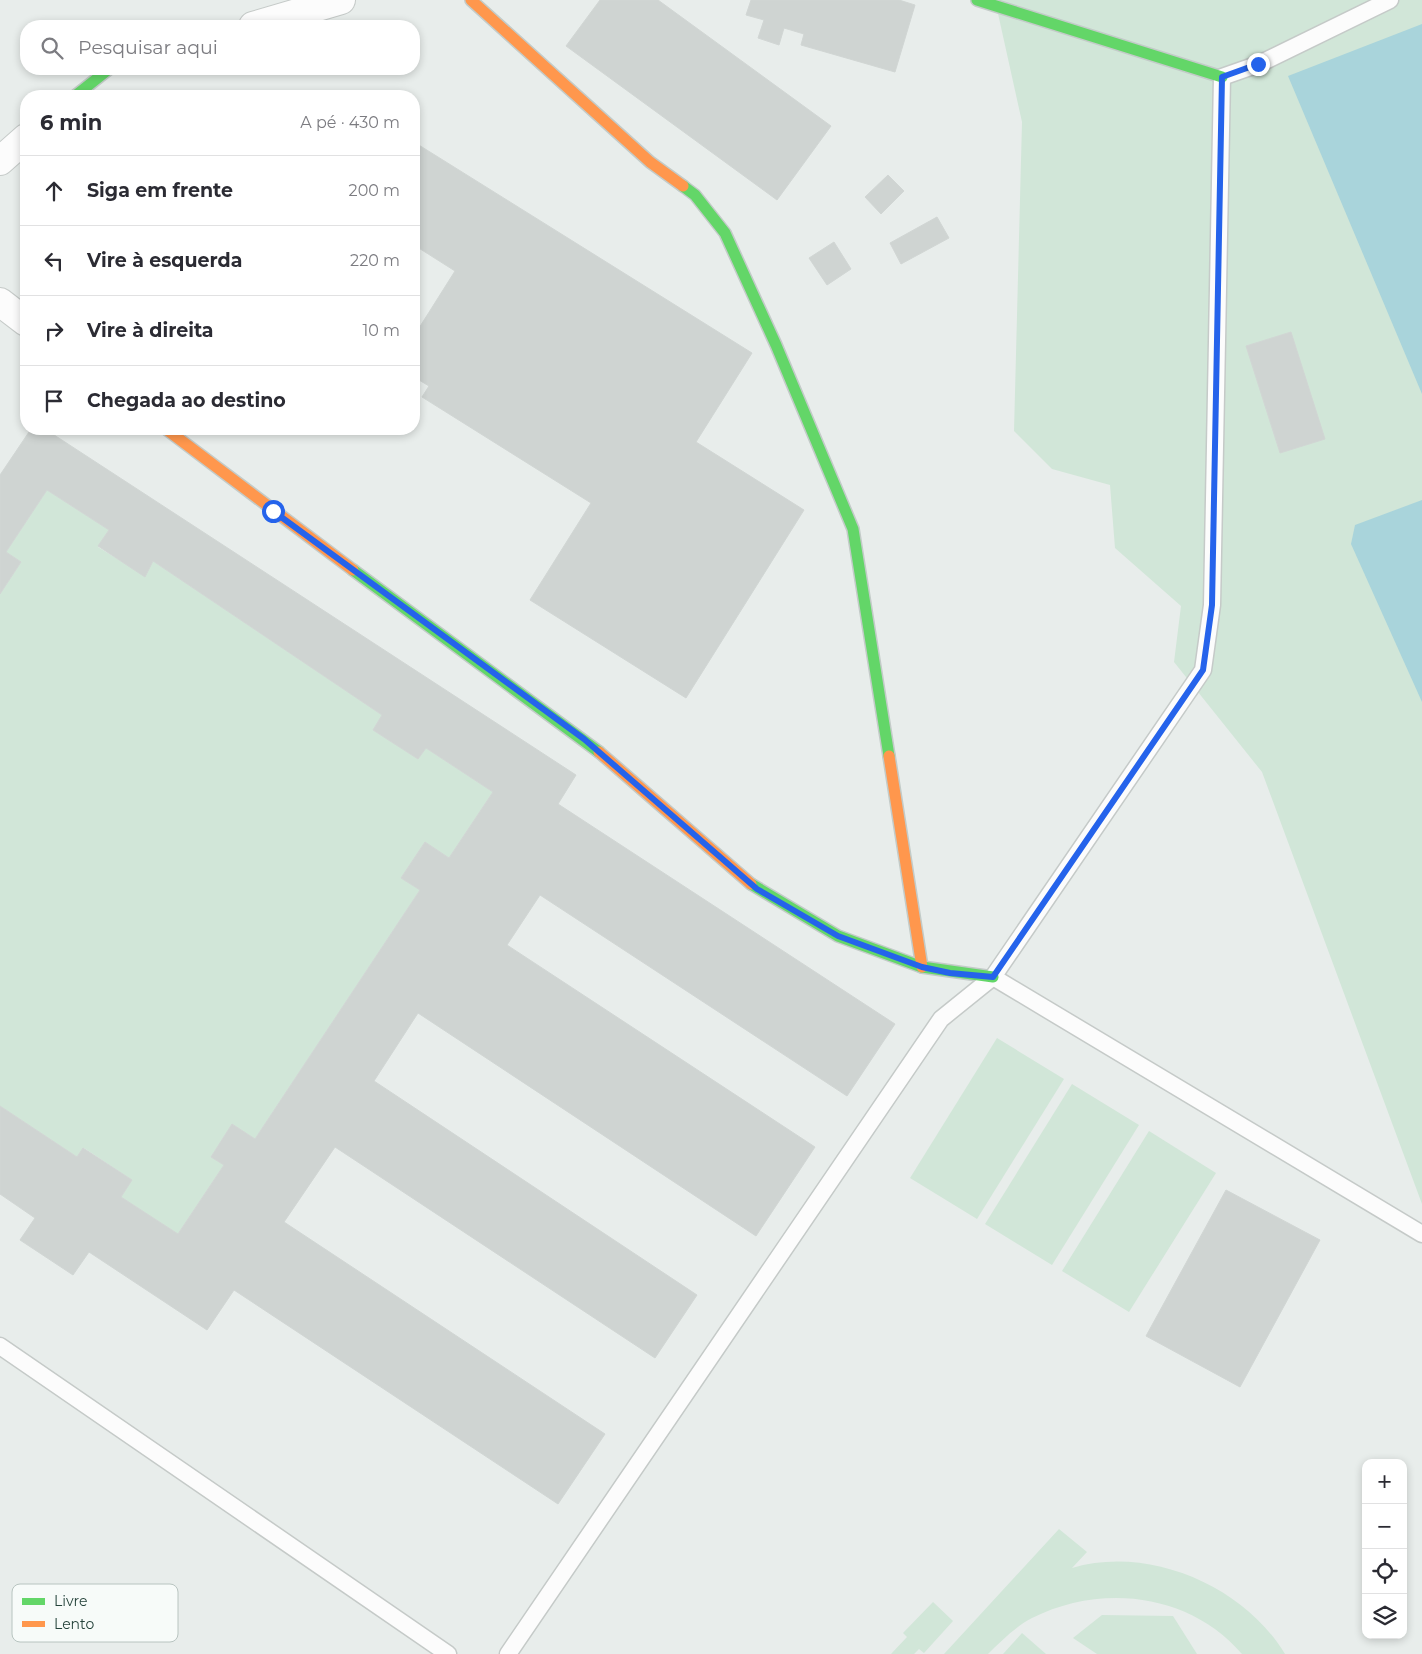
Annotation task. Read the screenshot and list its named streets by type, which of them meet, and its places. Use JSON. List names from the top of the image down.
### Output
{
  "legend": ["Livre", "Lento"],
  "page": {
    "search": "Pesquisar aqui",
    "heading": ["6 min", "A pé · 430 m"],
    "list": [
      ["Siga em frente", "200 m"],
      ["Vire à esquerda", "220 m"],
      ["Vire à direita", "10 m"],
      "Chegada ao destino"
    ],
    "map_buttons": ["+", "−"]
  }
}
